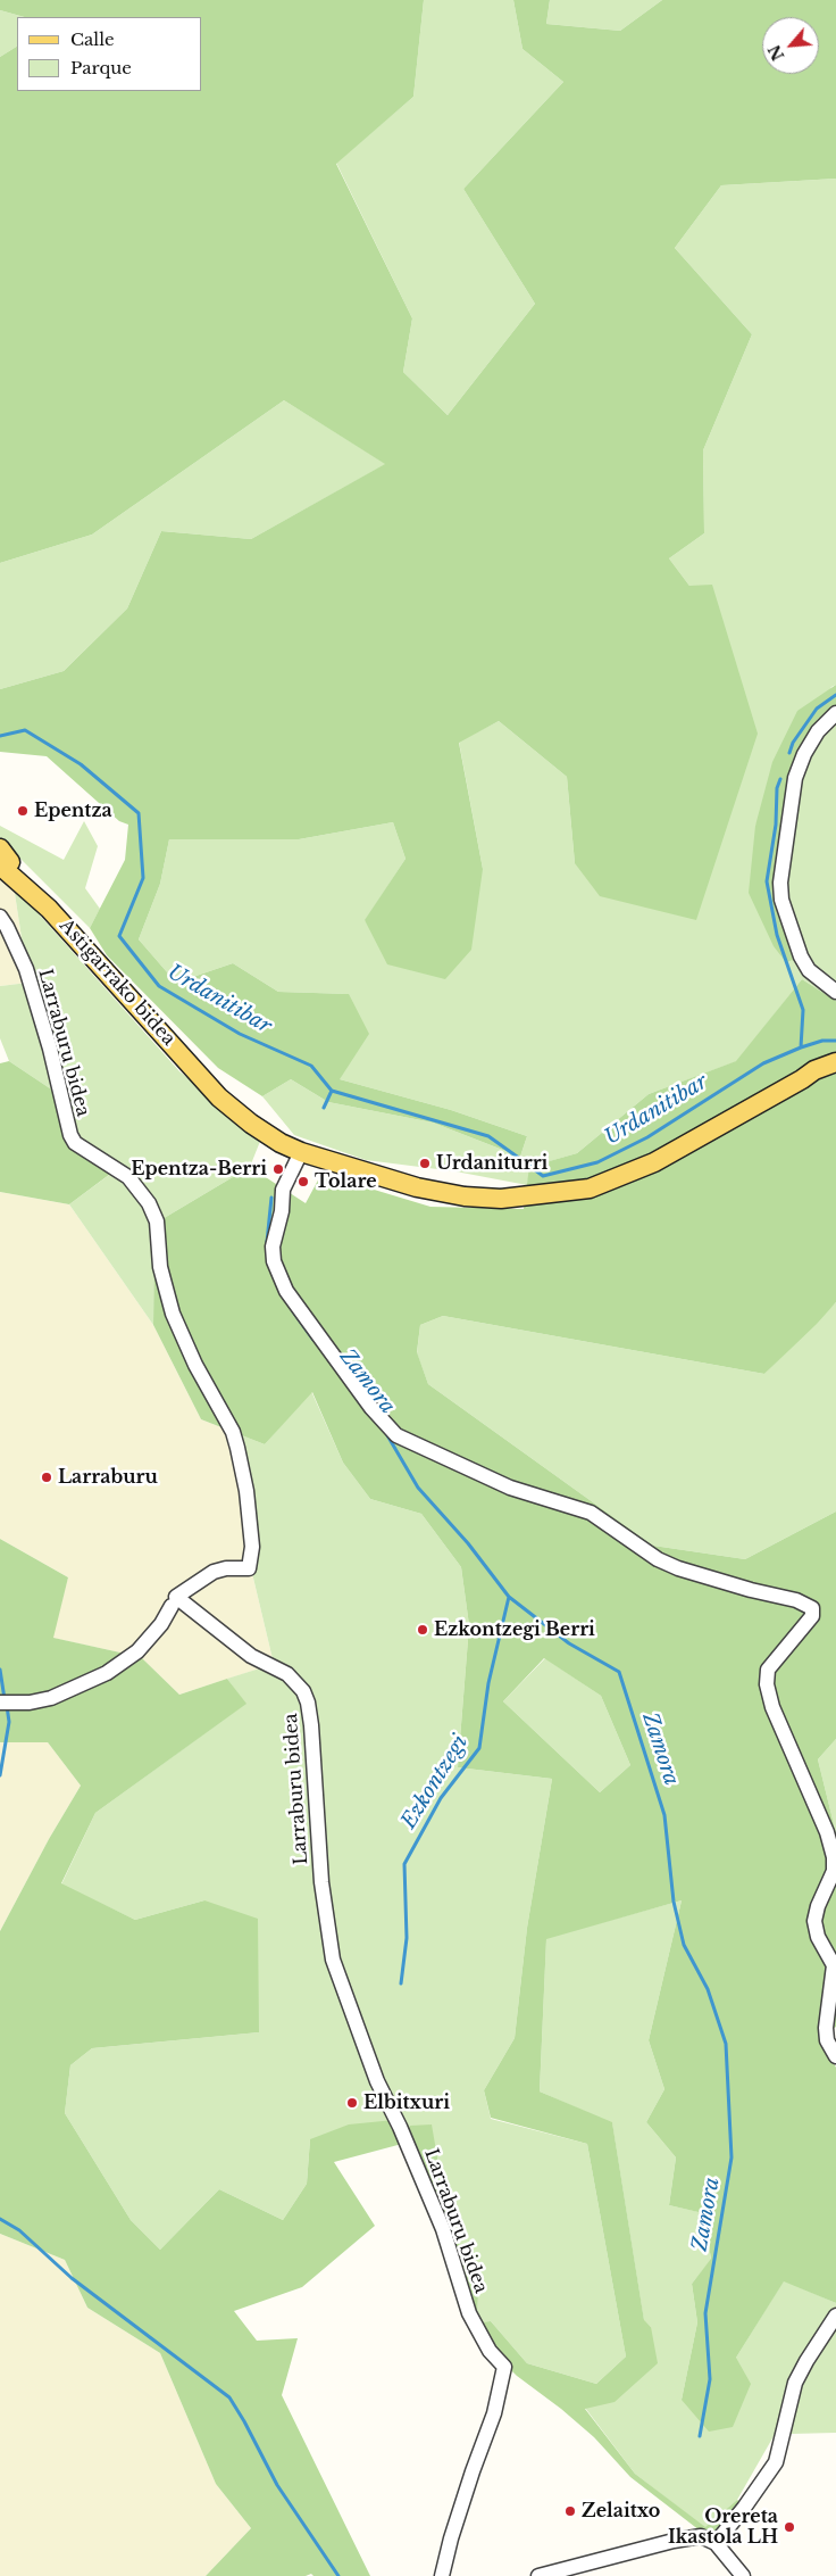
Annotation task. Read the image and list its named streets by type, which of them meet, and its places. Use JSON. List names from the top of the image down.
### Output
{
  "streets": {
    "main road": ["Astigarrako bidea"],
    "street": ["Larraburu bidea"]
  },
  "water": ["Urdanitibar", "Zamora", "Ezkontzegi"],
  "places": [
    "Epentza",
    "Urdaniturri",
    "Epentza-Berri",
    "Tolare",
    "Larraburu",
    "Ezkontzegi Berri",
    "Elbitxuri",
    "Zelaitxo",
    "Orereta Ikastola LH"
  ],
  "legend": ["Calle", "Parque"],
  "north": "bottom left"
}
